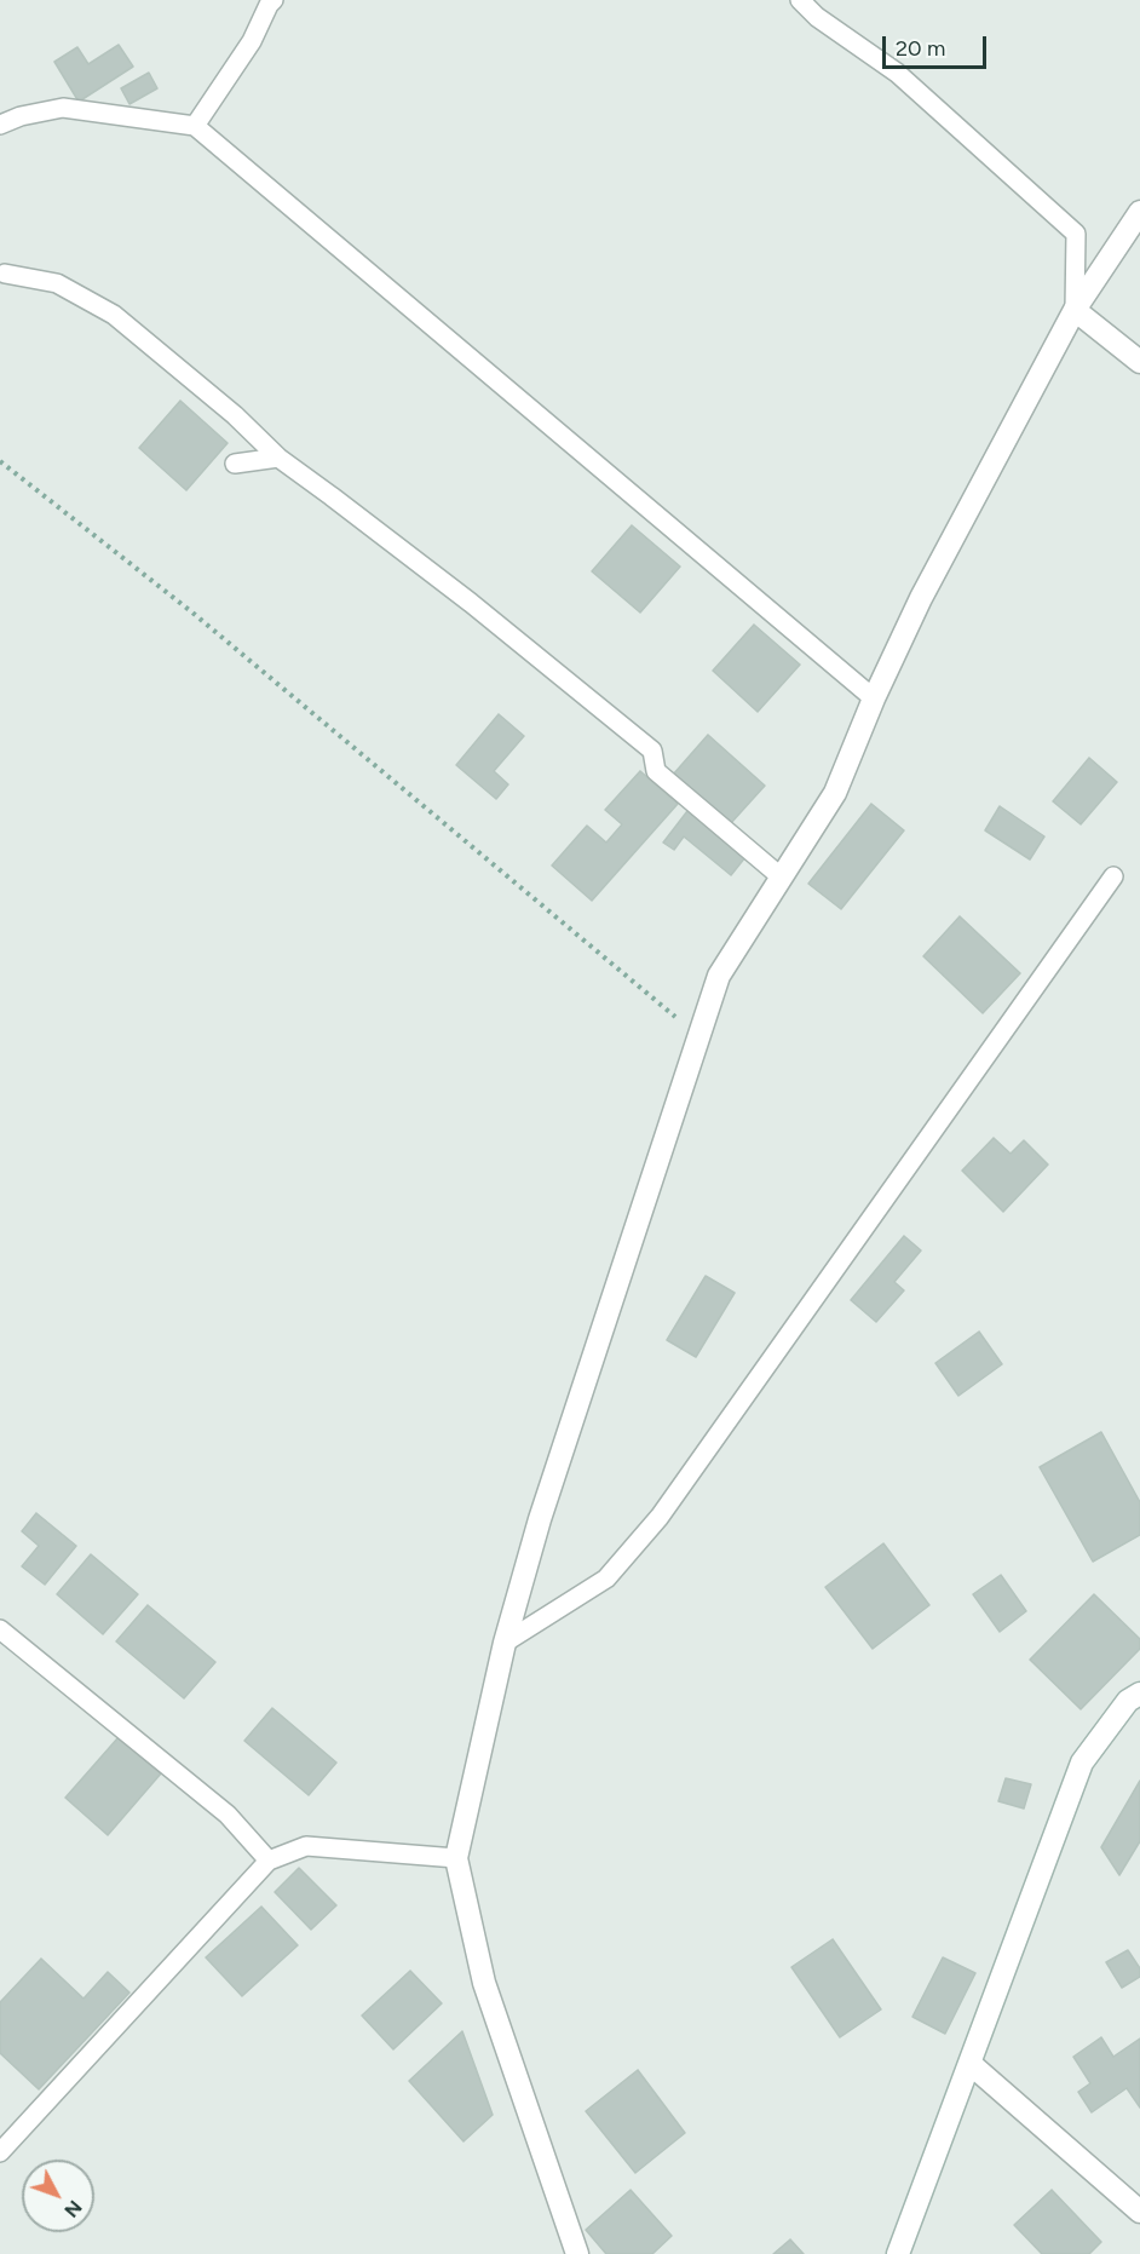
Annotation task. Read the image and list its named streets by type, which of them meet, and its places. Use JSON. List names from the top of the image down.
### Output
{
  "scale_bar": "20 m",
  "north": "bottom right"
}
